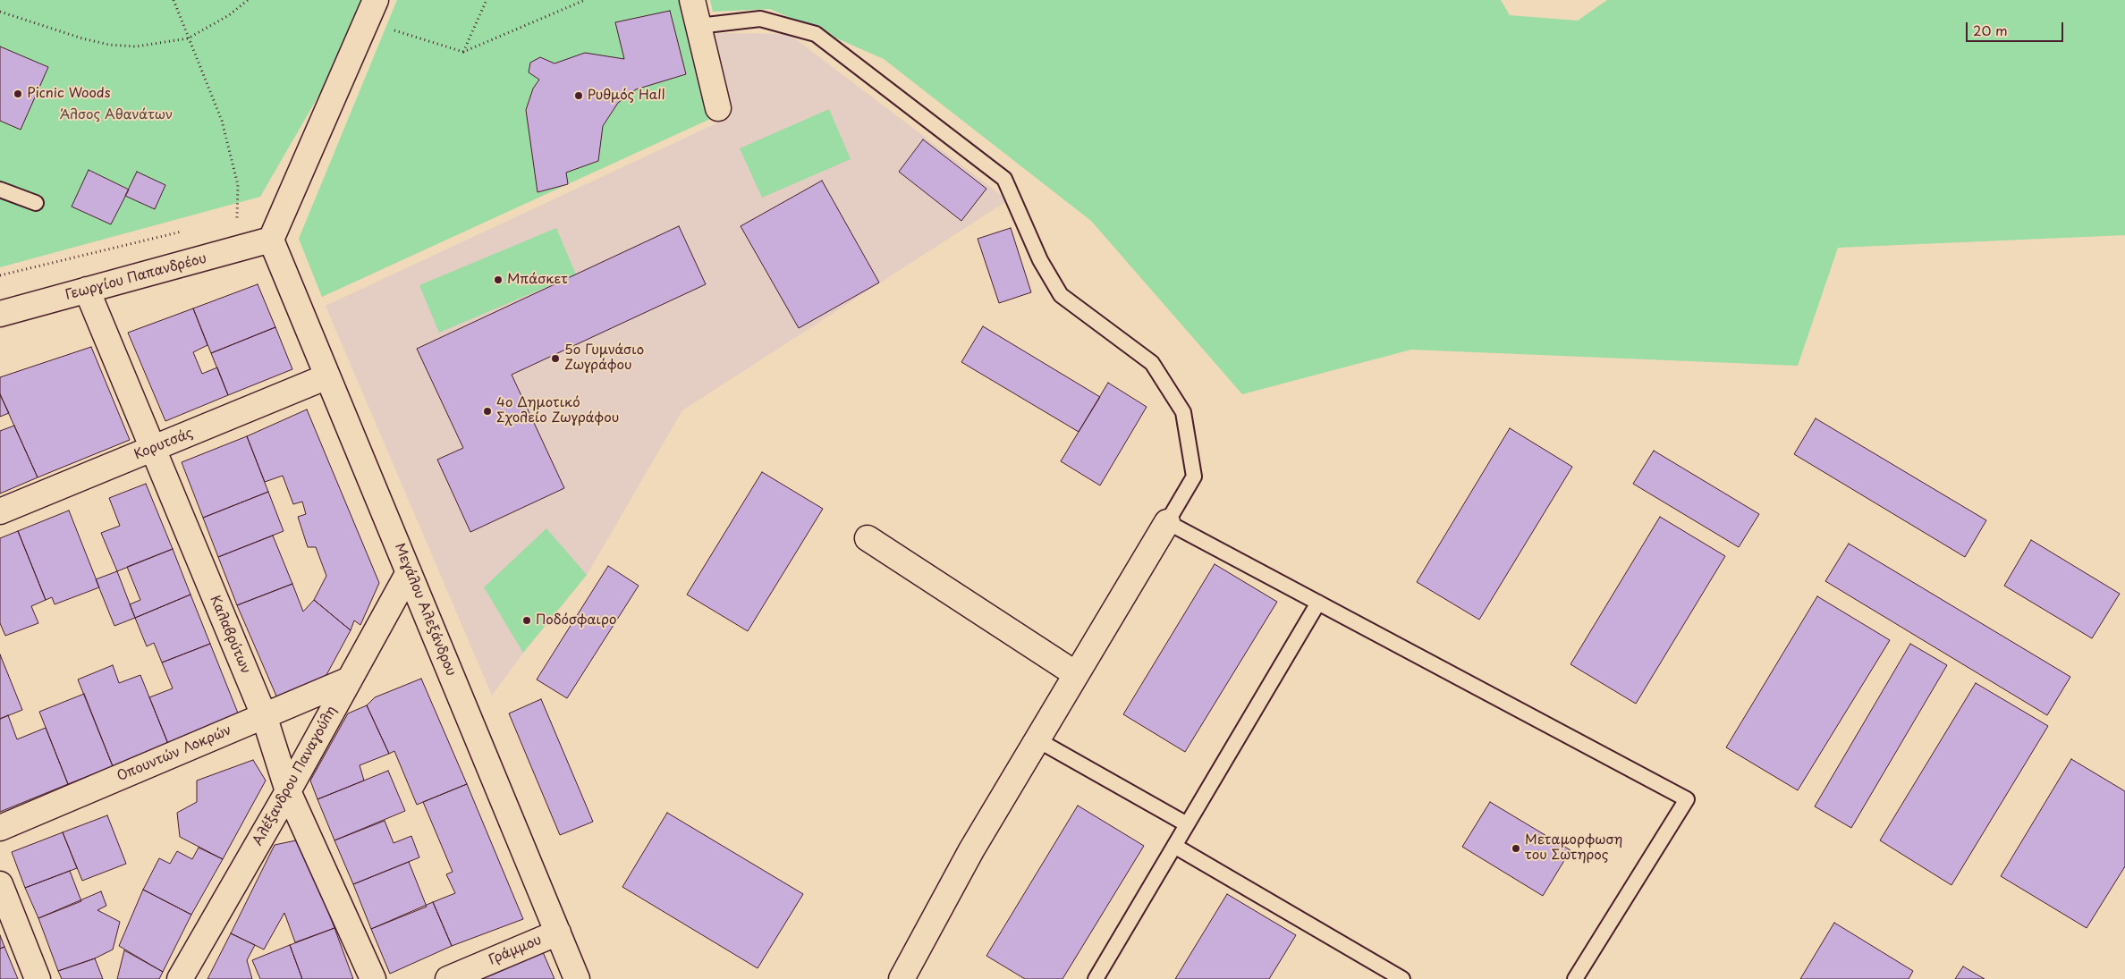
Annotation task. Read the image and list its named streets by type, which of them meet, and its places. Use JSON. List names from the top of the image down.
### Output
{
  "streets": {
    "street": [
      "Γεωργίου Παπανδρέου",
      "Κορυτσάς",
      "Μεγάλου Αλεξάνδρου",
      "Καλαβρύτων",
      "Οπουντών Λοκρών",
      "Αλέξανδρου Παναγούλη",
      "Γράμμου"
    ]
  },
  "crossings": [
    ["Γεωργίου Παπανδρέου", "Μεγάλου Αλεξάνδρου"],
    ["Γεωργίου Παπανδρέου", "Καλαβρύτων"],
    ["Κορυτσάς", "Μεγάλου Αλεξάνδρου"],
    ["Κορυτσάς", "Καλαβρύτων"],
    ["Μεγάλου Αλεξάνδρου", "Αλέξανδρου Παναγούλη"],
    ["Μεγάλου Αλεξάνδρου", "Γράμμου"],
    ["Καλαβρύτων", "Οπουντών Λοκρών"],
    ["Καλαβρύτων", "Αλέξανδρου Παναγούλη"],
    ["Οπουντών Λοκρών", "Αλέξανδρου Παναγούλη"]
  ],
  "parks": ["Άλσος Αθανάτων"],
  "places": [
    "Picnic Woods",
    "Ρυθμός Hall",
    "Μπάσκετ",
    "5ο Γυμνάσιο Ζωγράφου",
    "4ο Δημοτικό Σχολείο Ζωγράφου",
    "Ποδόσφαιρο",
    "Μεταμορφωση του Σωτηρος"
  ],
  "scale_bar": "20 m"
}
